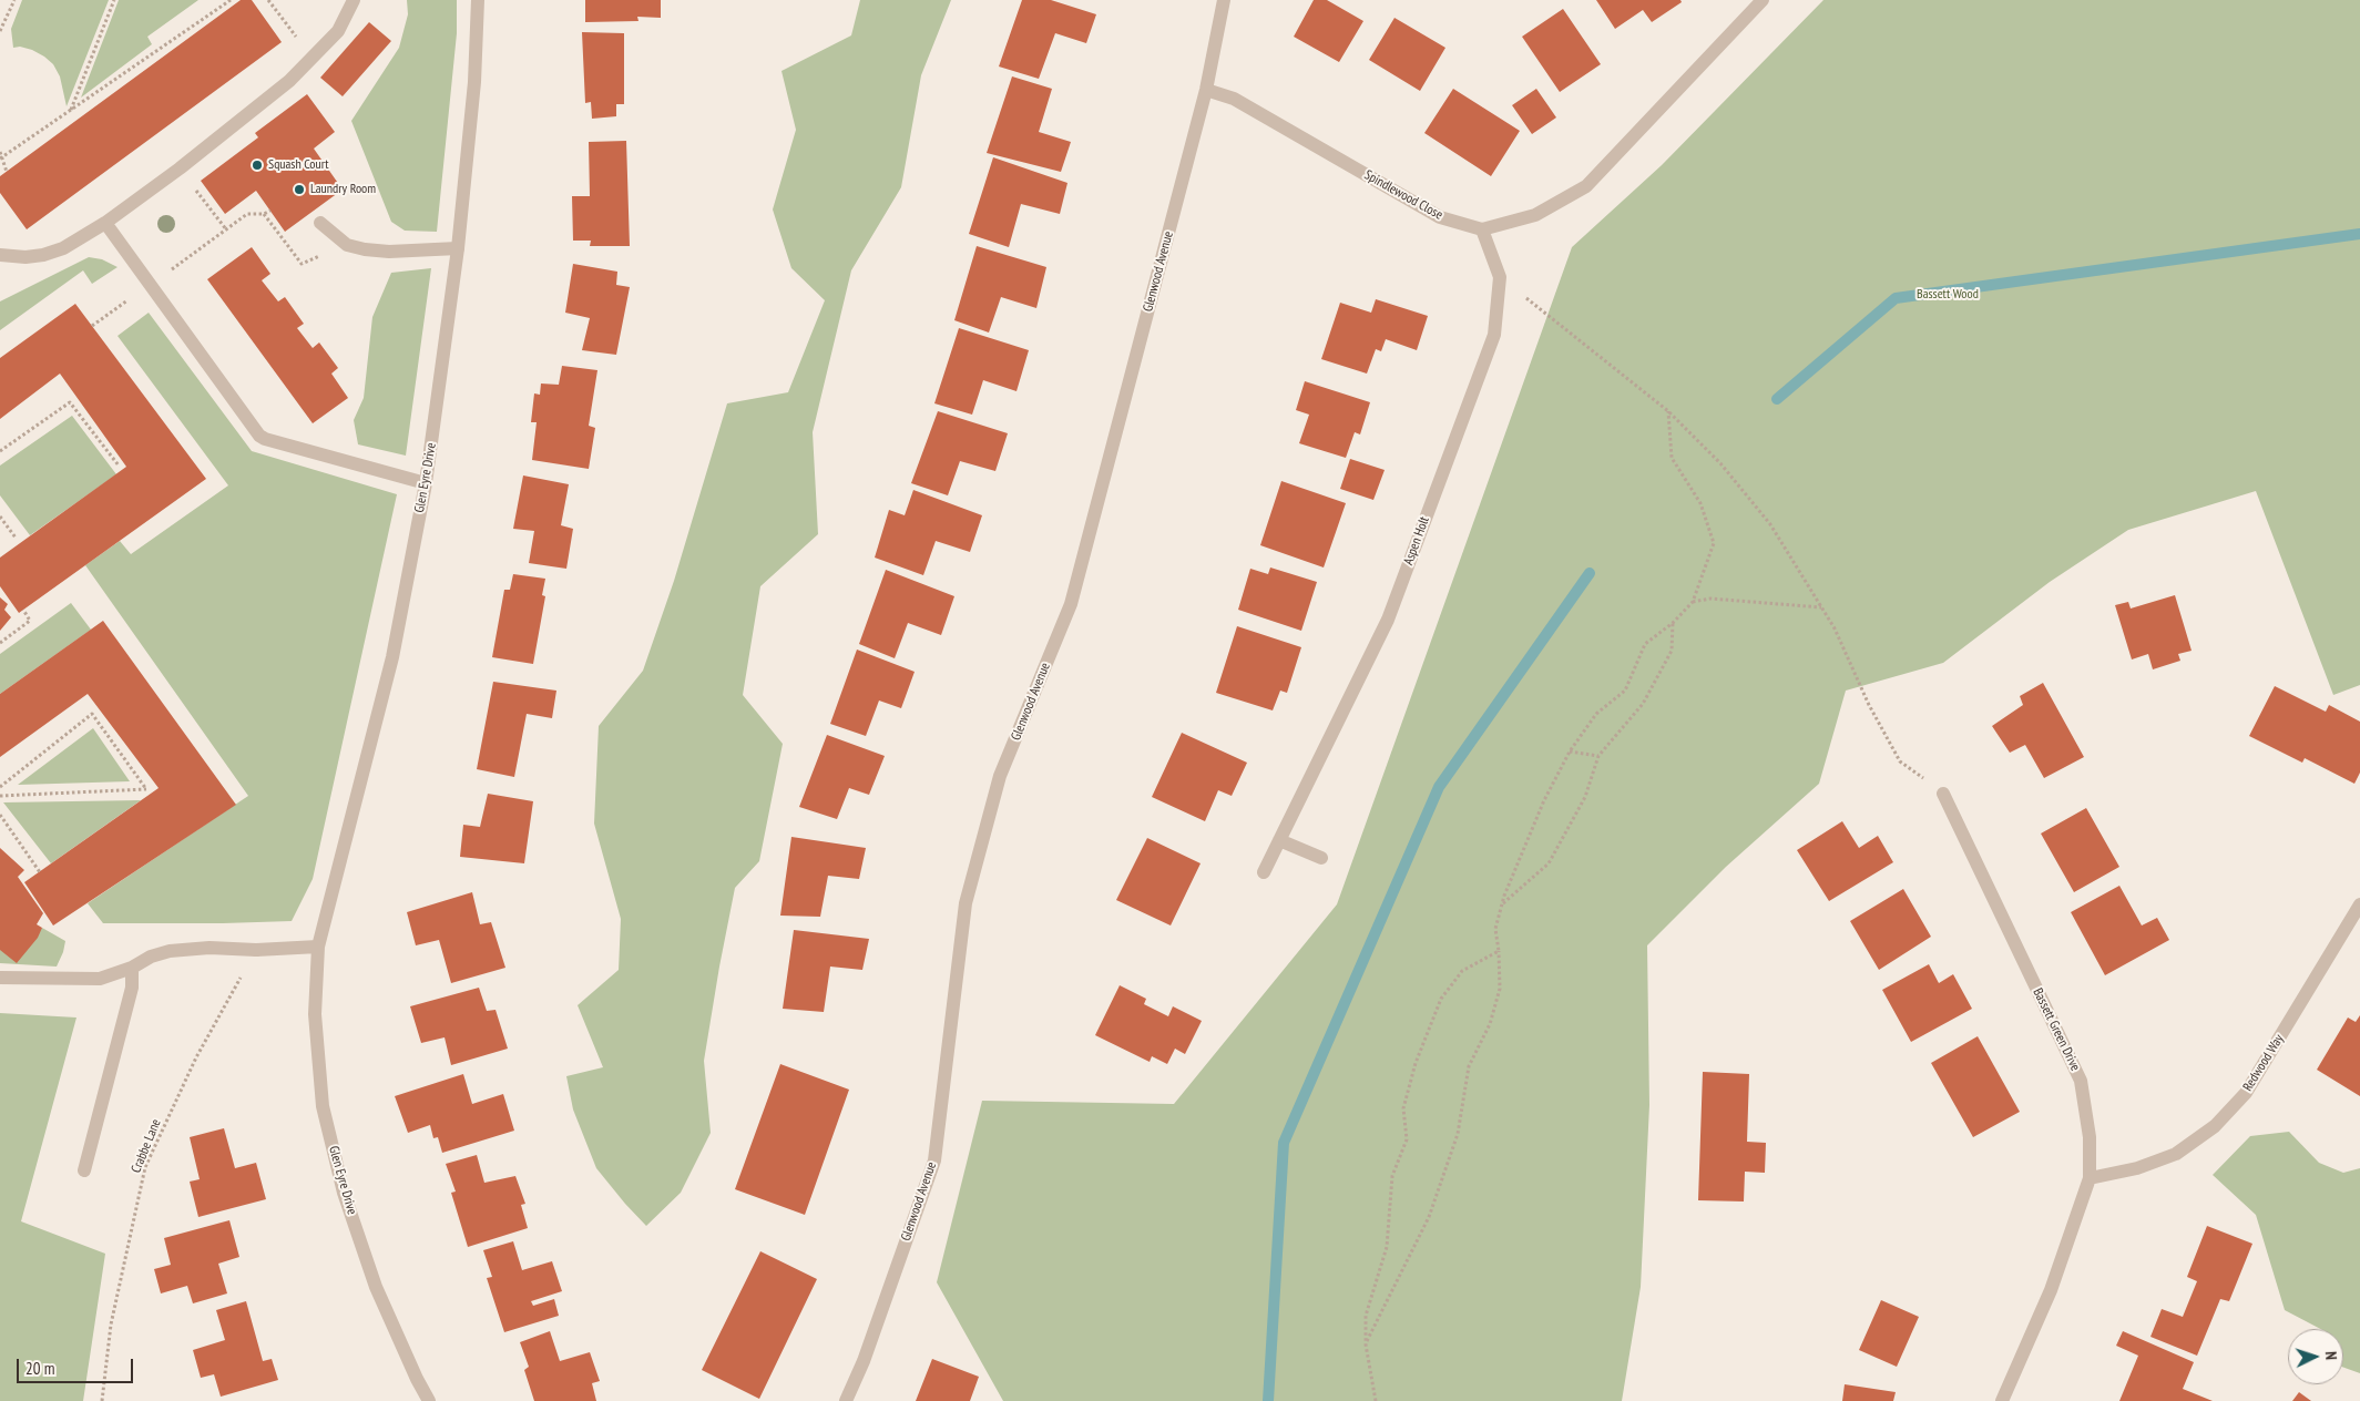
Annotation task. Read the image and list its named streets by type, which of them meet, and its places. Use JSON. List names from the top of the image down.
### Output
{
  "streets": {
    "street": [
      "Spindlewood Close",
      "Glenwood Avenue",
      "Glen Eyre Drive",
      "Aspen Holt",
      "Bassett Green Drive",
      "Redwood Way"
    ],
    "path": ["Crabbe Lane"]
  },
  "crossings": [
    ["Spindlewood Close", "Glenwood Avenue"],
    ["Spindlewood Close", "Aspen Holt"],
    ["Bassett Green Drive", "Redwood Way"]
  ],
  "parks": ["Bassett Wood"],
  "places": ["Squash Court", "Laundry Room"],
  "scale_bar": "20 m",
  "north": "right"
}
